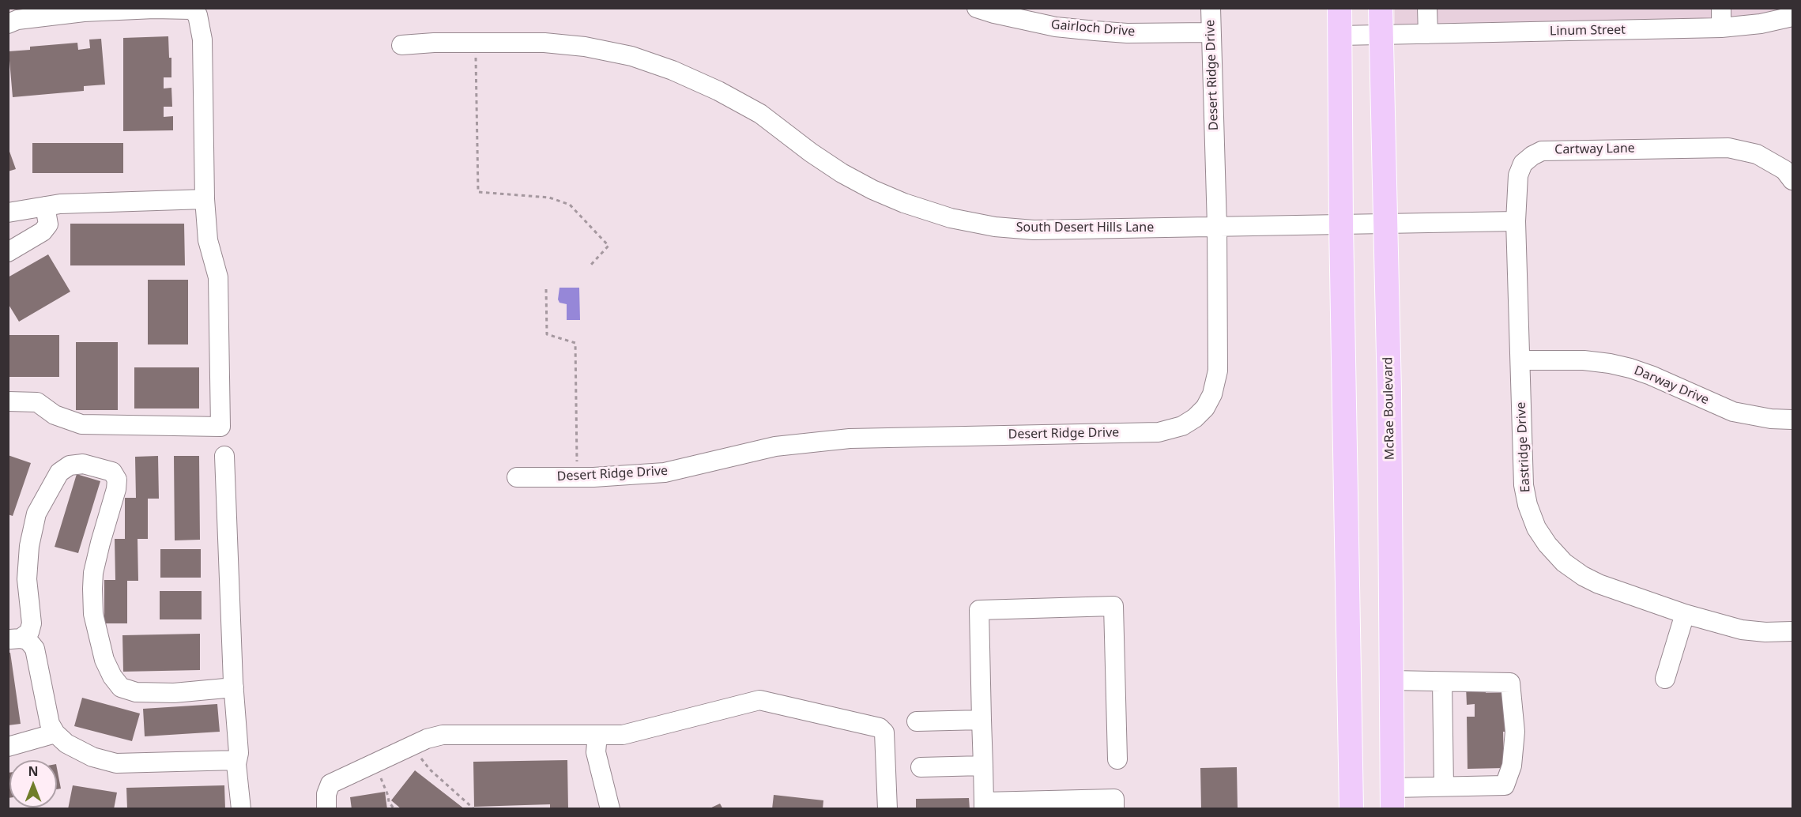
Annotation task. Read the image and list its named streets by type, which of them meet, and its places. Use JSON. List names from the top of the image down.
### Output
{
  "streets": {
    "main road": ["McRae Boulevard"],
    "street": [
      "Gairloch Drive",
      "Linum Street",
      "Desert Ridge Drive",
      "Cartway Lane",
      "South Desert Hills Lane",
      "Darway Drive",
      "Eastridge Drive"
    ]
  },
  "crossings": [
    ["Gairloch Drive", "Desert Ridge Drive"],
    ["Linum Street", "McRae Boulevard"],
    ["Desert Ridge Drive", "South Desert Hills Lane"],
    ["Cartway Lane", "Eastridge Drive"],
    ["South Desert Hills Lane", "McRae Boulevard"],
    ["Darway Drive", "Eastridge Drive"]
  ],
  "north": "top"
}
